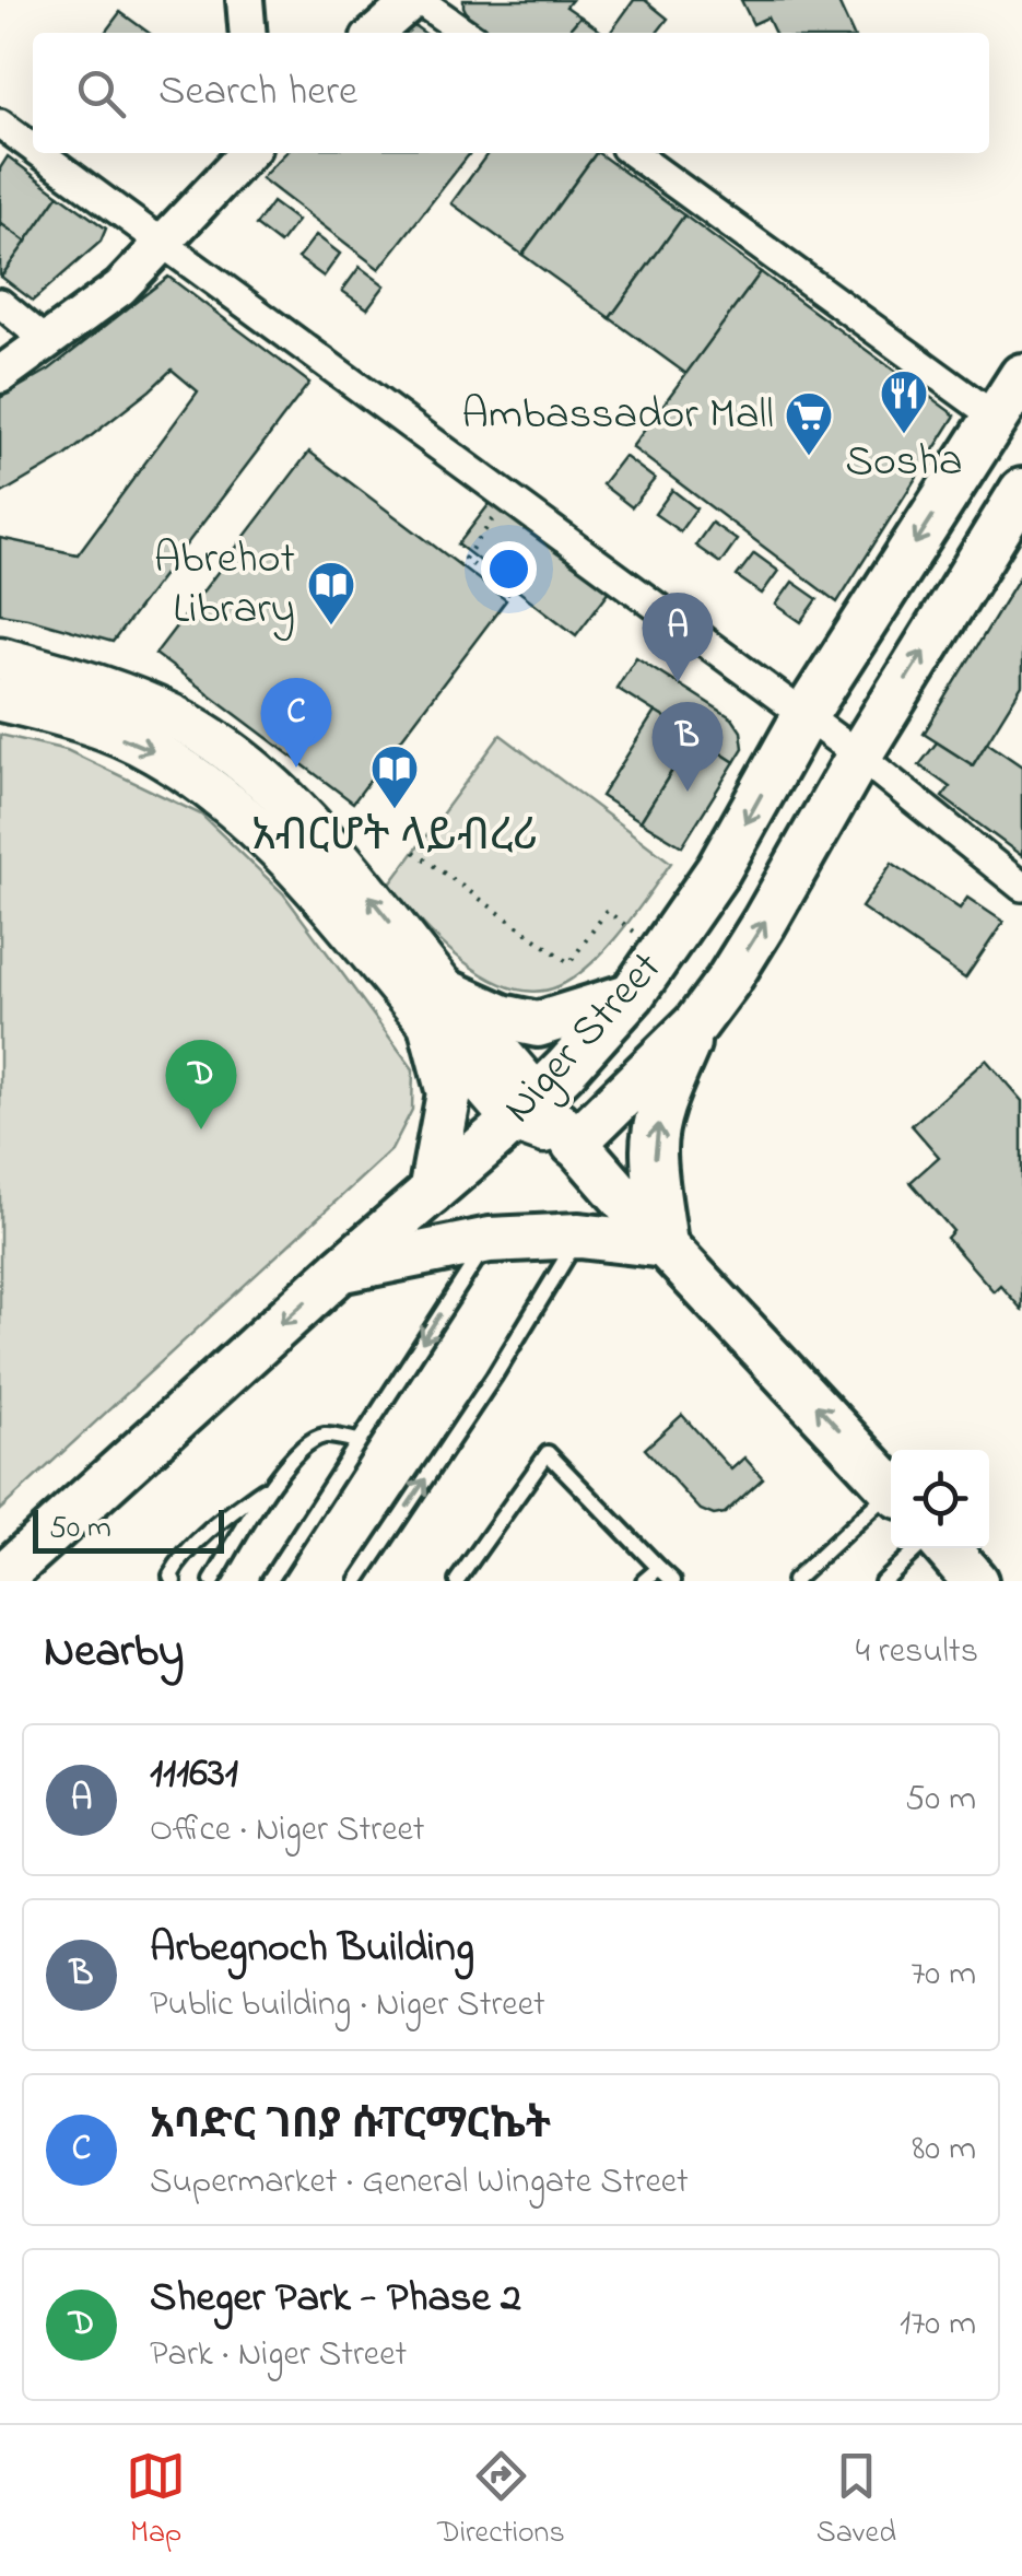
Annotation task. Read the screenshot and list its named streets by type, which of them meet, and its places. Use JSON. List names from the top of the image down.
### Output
{
  "streets": {
    "main road": ["Niger Street"]
  },
  "places": {
    "restaurant": ["Sosha"],
    "supermarket": ["Ambassador Mall"],
    "library": ["Abrehot Library", "አብርሆት ላይብረሪ"]
  },
  "scale_bar": "50 m",
  "page": {
    "search": "Search here",
    "pins": [
      "A",
      "C",
      "B",
      "D"
    ],
    "scale": "50 m",
    "heading": ["Nearby", "4 results"],
    "list": [
      {
        "mark": "A",
        "name": "111631",
        "note": "Office · Niger Street",
        "value": "50 m"
      },
      {
        "mark": "B",
        "name": "Arbegnoch Building",
        "note": "Public building · Niger Street",
        "value": "70 m"
      },
      {
        "mark": "C",
        "name": "አባድር ገበያ ሱፐርማርኬት",
        "note": "Supermarket · General Wingate Street",
        "value": "80 m"
      },
      {
        "mark": "D",
        "name": "Sheger Park - Phase 2",
        "note": "Park · Niger Street",
        "value": "170 m"
      }
    ],
    "nav": ["Map", "Directions", "Saved"]
  }
}
